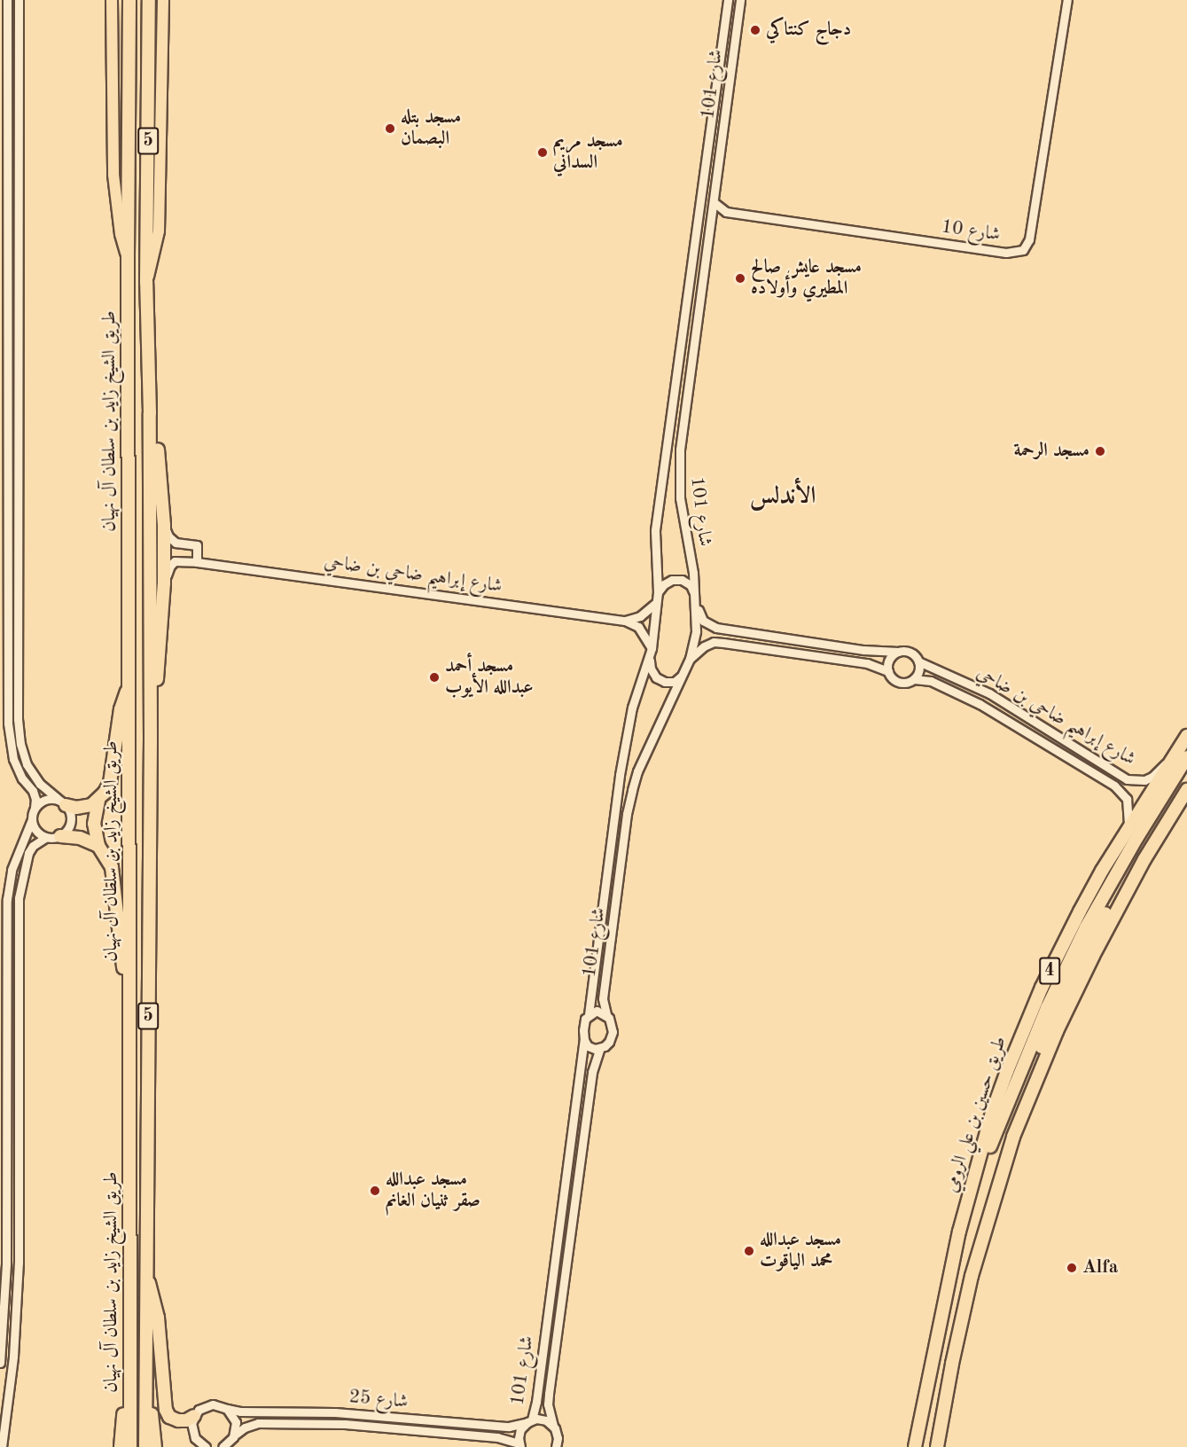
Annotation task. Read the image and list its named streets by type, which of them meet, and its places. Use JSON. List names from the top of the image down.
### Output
{
  "streets": {
    "highway": [
      "5",
      "طريق الشيخ زايد بن سلطان آل نهيان",
      "4",
      "طريق حسين بن علي الرومي"
    ],
    "street": [
      "شارع 101",
      "شارع 10",
      "شارع إبراهيم ضاحي بن ضاحي",
      "شارع 25"
    ]
  },
  "crossings": [
    ["شارع 101", "شارع 10"],
    ["شارع 101", "شارع 25"],
    ["شارع إبراهيم ضاحي بن ضاحي", "طريق حسين بن علي الرومي"]
  ],
  "districts": ["الأندلس"],
  "places": [
    "دجاج كنتاكي",
    "مسجد بتله البصمان",
    "مسجد مريم السداني",
    "مسجد عايش صالح المطيري وأولاده",
    "مسجد الرحمة",
    "مسجد أحمد عبدالله الأيوب",
    "مسجد عبدالله صقر ثنيان الغانم",
    "مسجد عبدالله محمد الياقوت",
    "Alfa"
  ]
}
